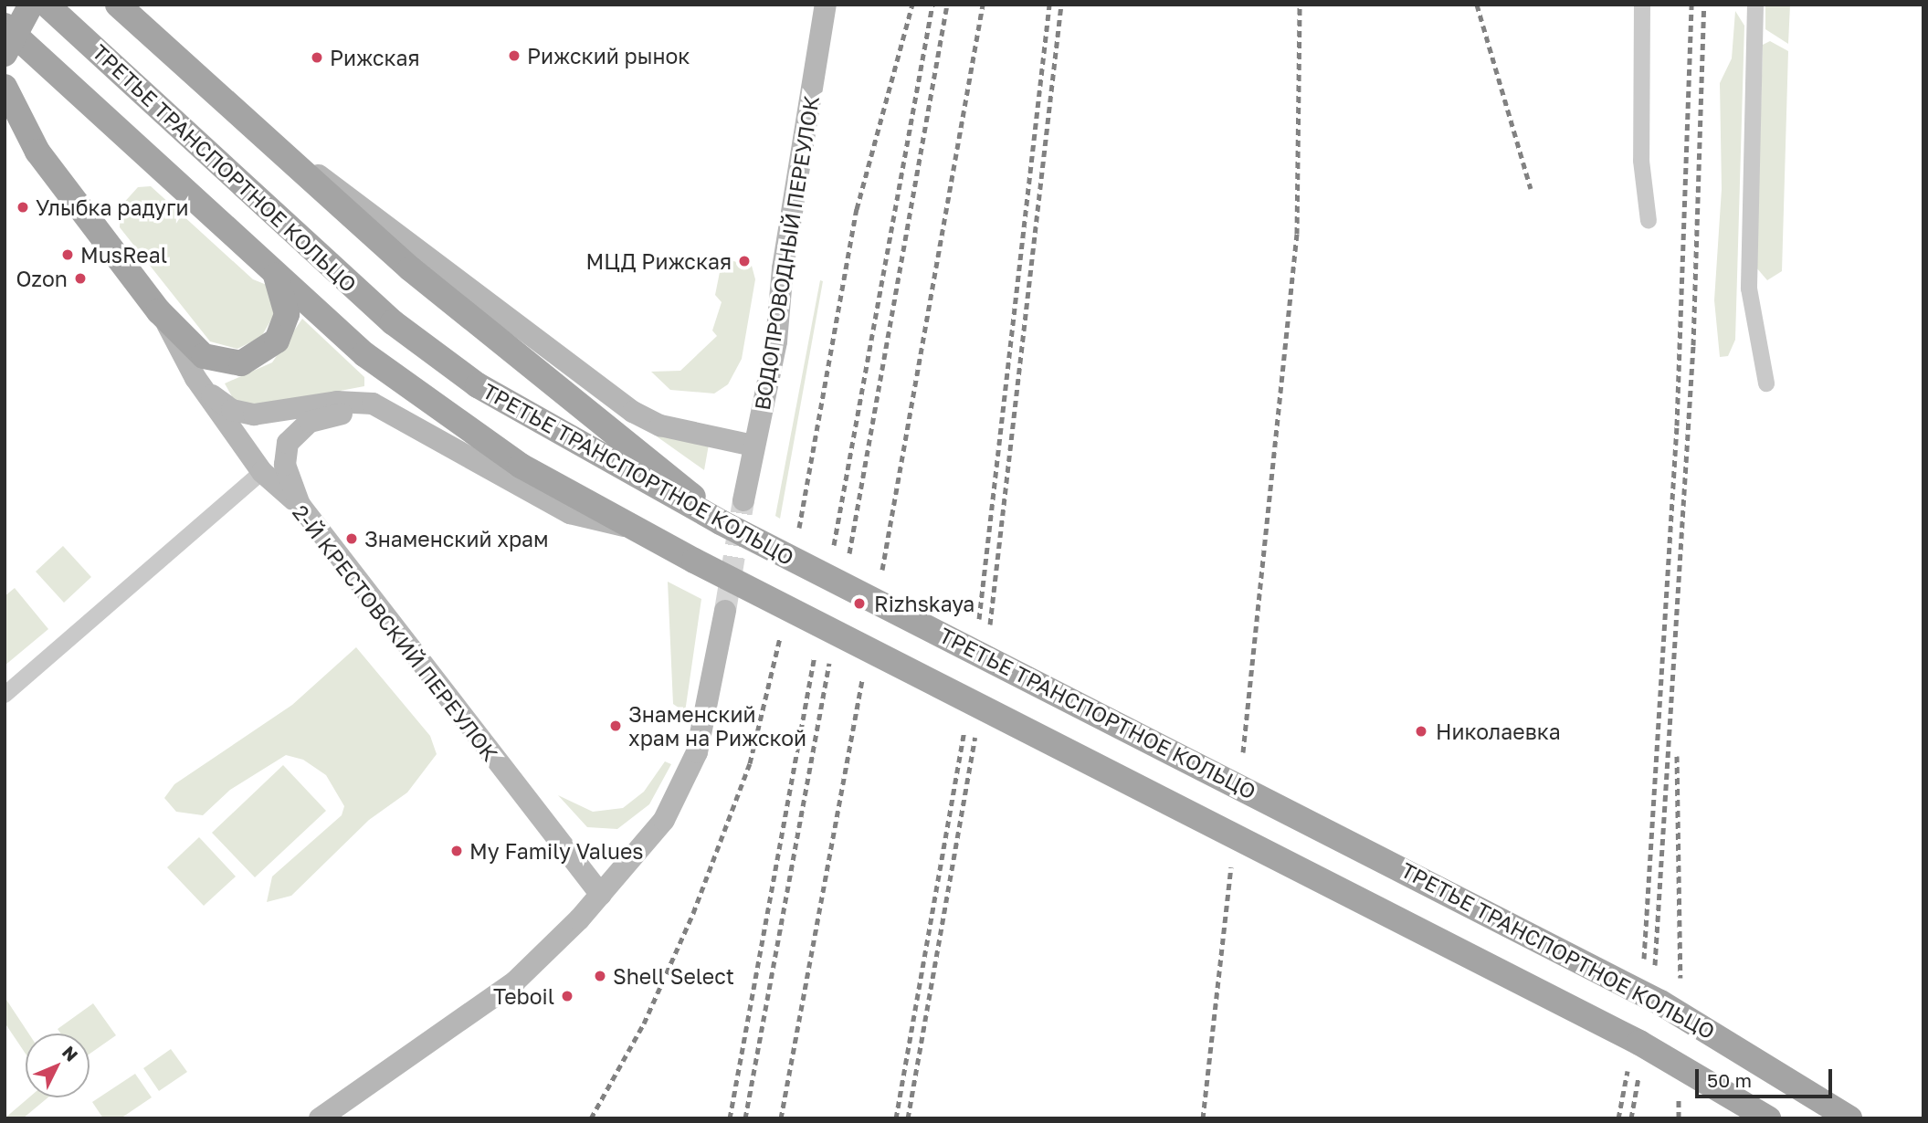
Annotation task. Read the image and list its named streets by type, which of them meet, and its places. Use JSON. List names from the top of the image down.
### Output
{
  "streets": {
    "main road": ["ТРЕТЬЕ ТРАНСПОРТНОЕ КОЛЬЦО", "ВОДОПРОВОДНЫЙ ПЕРЕУЛОК", "2-Й КРЕСТОВСКИЙ ПЕРЕУЛОК"]
  },
  "places": [
    "Рижский рынок",
    "Рижская",
    "Улыбка радуги",
    "MusReal",
    "МЦД Рижская",
    "Ozon",
    "Знаменский храм",
    "Rizhskaya",
    "Знаменский храм на Рижской",
    "Николаевка",
    "My Family Values",
    "Shell Select",
    "Teboil"
  ],
  "scale_bar": "50 m",
  "north": "top right"
}
